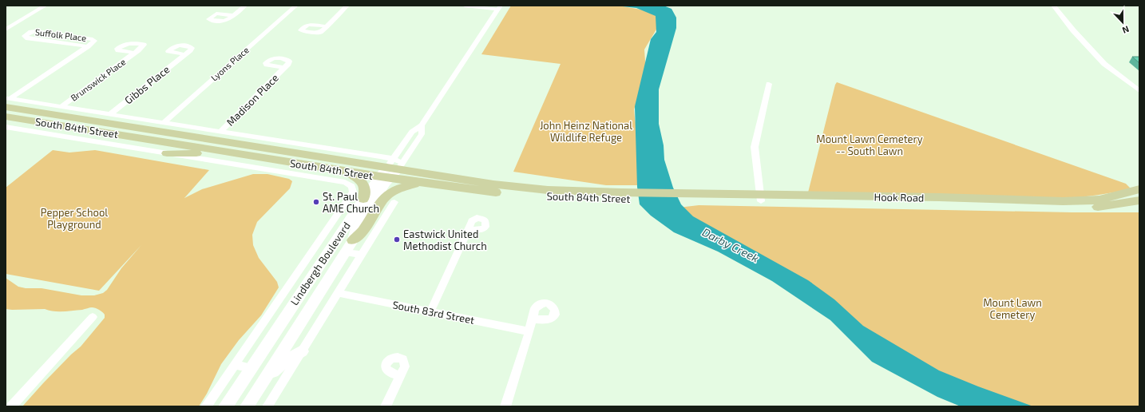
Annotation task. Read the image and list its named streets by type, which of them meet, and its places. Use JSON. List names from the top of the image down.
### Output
{
  "streets": {
    "main road": ["South 84th Street", "Hook Road", "Lindbergh Boulevard"],
    "street": [
      "Suffolk Place",
      "Lyons Place",
      "Brunswick Place",
      "Gibbs Place",
      "Madison Place",
      "South 83rd Street"
    ]
  },
  "crossings": [
    ["Suffolk Place", "South 84th Street"],
    ["Lyons Place", "South 84th Street"],
    ["Brunswick Place", "South 84th Street"],
    ["Gibbs Place", "South 84th Street"],
    ["Madison Place", "South 84th Street"],
    ["South 84th Street", "Hook Road"],
    ["South 84th Street", "Lindbergh Boulevard"]
  ],
  "water": ["Darby Creek"],
  "parks": [
    "John Heinz National Wildlife Refuge",
    "Mount Lawn Cemetery -- South Lawn",
    "Pepper School Playground",
    "Mount Lawn Cemetery"
  ],
  "places": ["St. Paul AME Church", "Eastwick United Methodist Church"],
  "north": "bottom"
}
